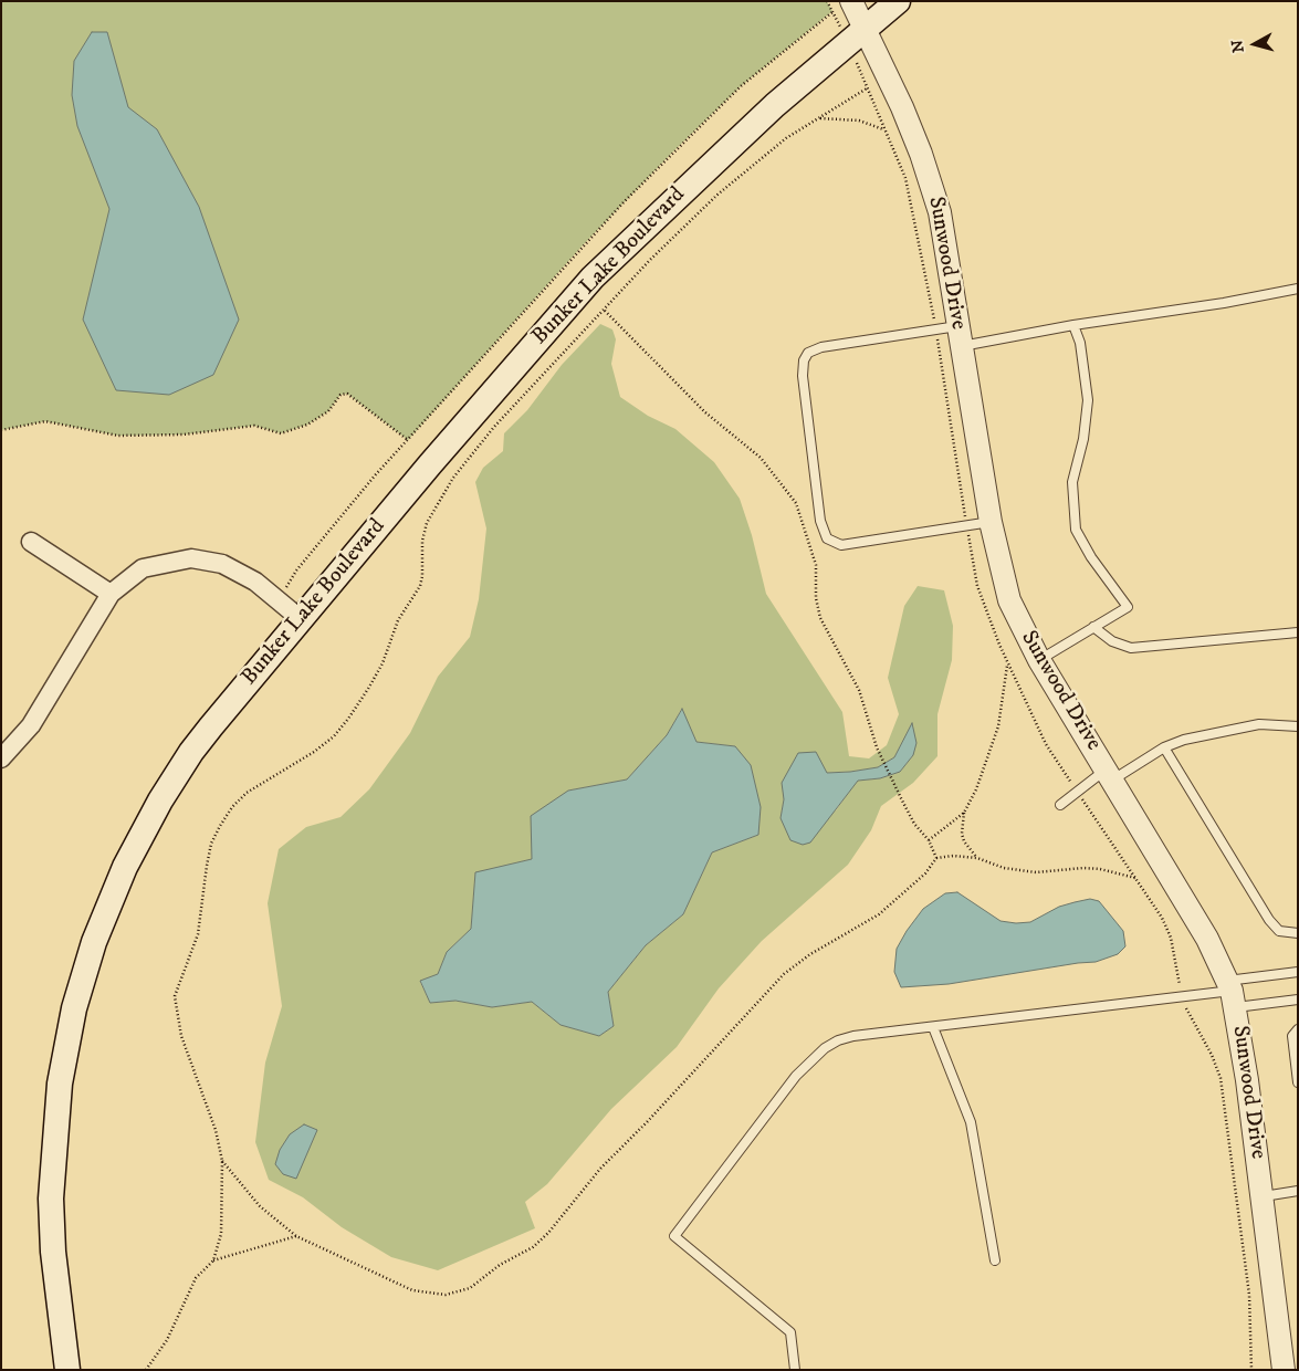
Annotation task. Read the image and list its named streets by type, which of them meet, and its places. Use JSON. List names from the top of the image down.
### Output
{
  "streets": {
    "main road": ["Bunker Lake Boulevard"],
    "street": ["Sunwood Drive"]
  },
  "crossings": [
    ["Sunwood Drive", "Bunker Lake Boulevard"]
  ],
  "north": "left"
}
